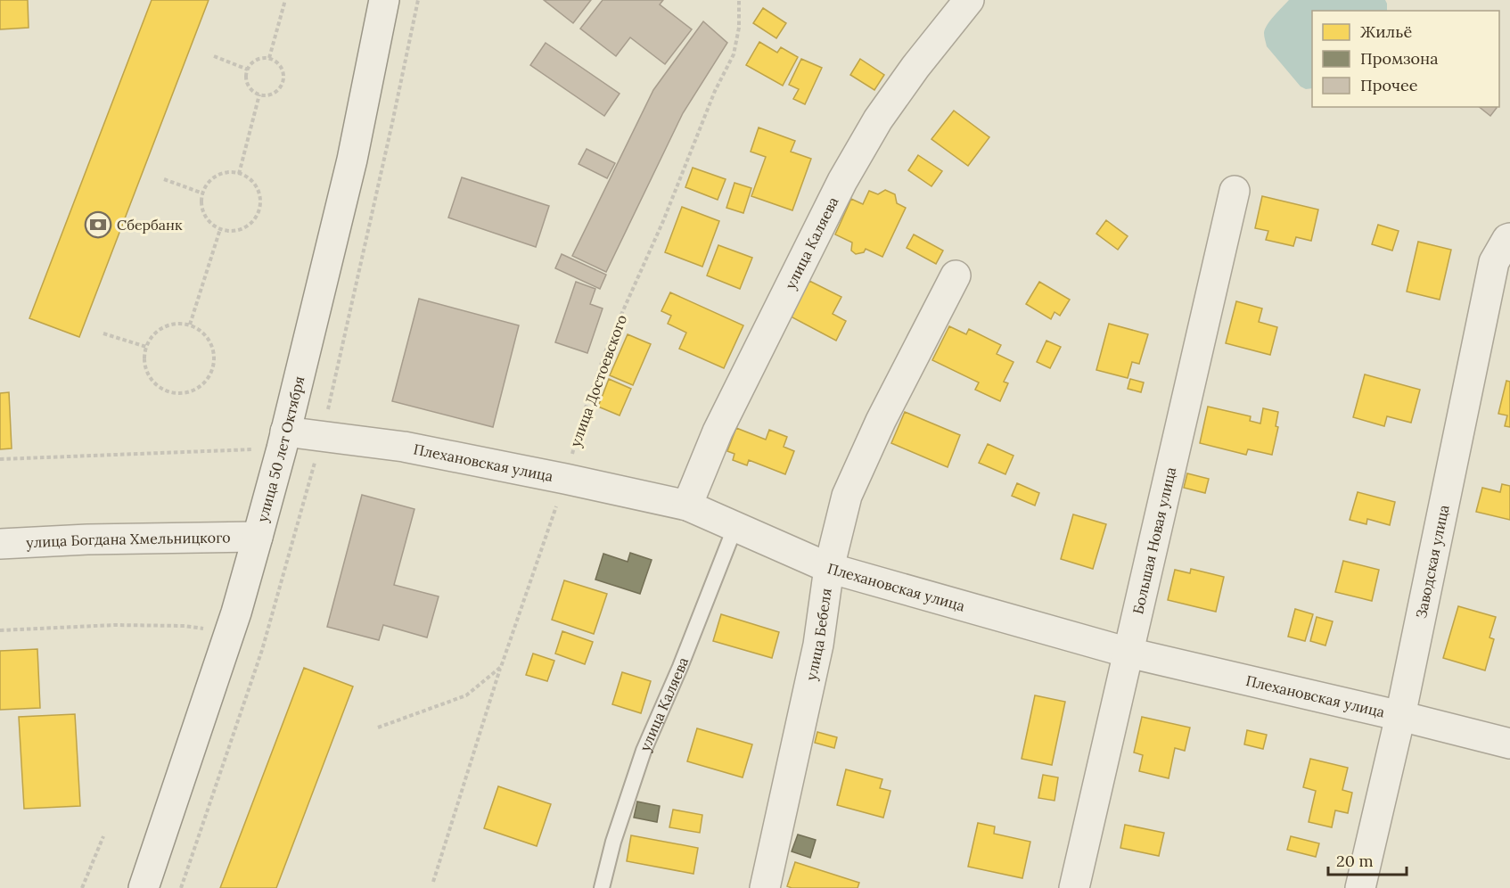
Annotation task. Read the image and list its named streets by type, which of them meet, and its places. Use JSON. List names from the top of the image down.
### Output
{
  "streets": {
    "street": [
      "улица Каляева",
      "улица 50 лет Октября",
      "Плехановская улица",
      "Большая Новая улица",
      "улица Богдана Хмельницкого",
      "Заводская улица",
      "улица Бебеля"
    ],
    "path": ["улица Достоевского"]
  },
  "crossings": [
    ["улица Каляева", "Плехановская улица"],
    ["улица Достоевского", "Плехановская улица"],
    ["улица 50 лет Октября", "Плехановская улица"],
    ["улица 50 лет Октября", "улица Богдана Хмельницкого"],
    ["Плехановская улица", "Большая Новая улица"],
    ["Плехановская улица", "Заводская улица"],
    ["Плехановская улица", "улица Бебеля"]
  ],
  "places": {
    "bank": ["Сбербанк"]
  },
  "legend": ["Жильё", "Промзона", "Прочее"],
  "scale_bar": "20 m"
}
